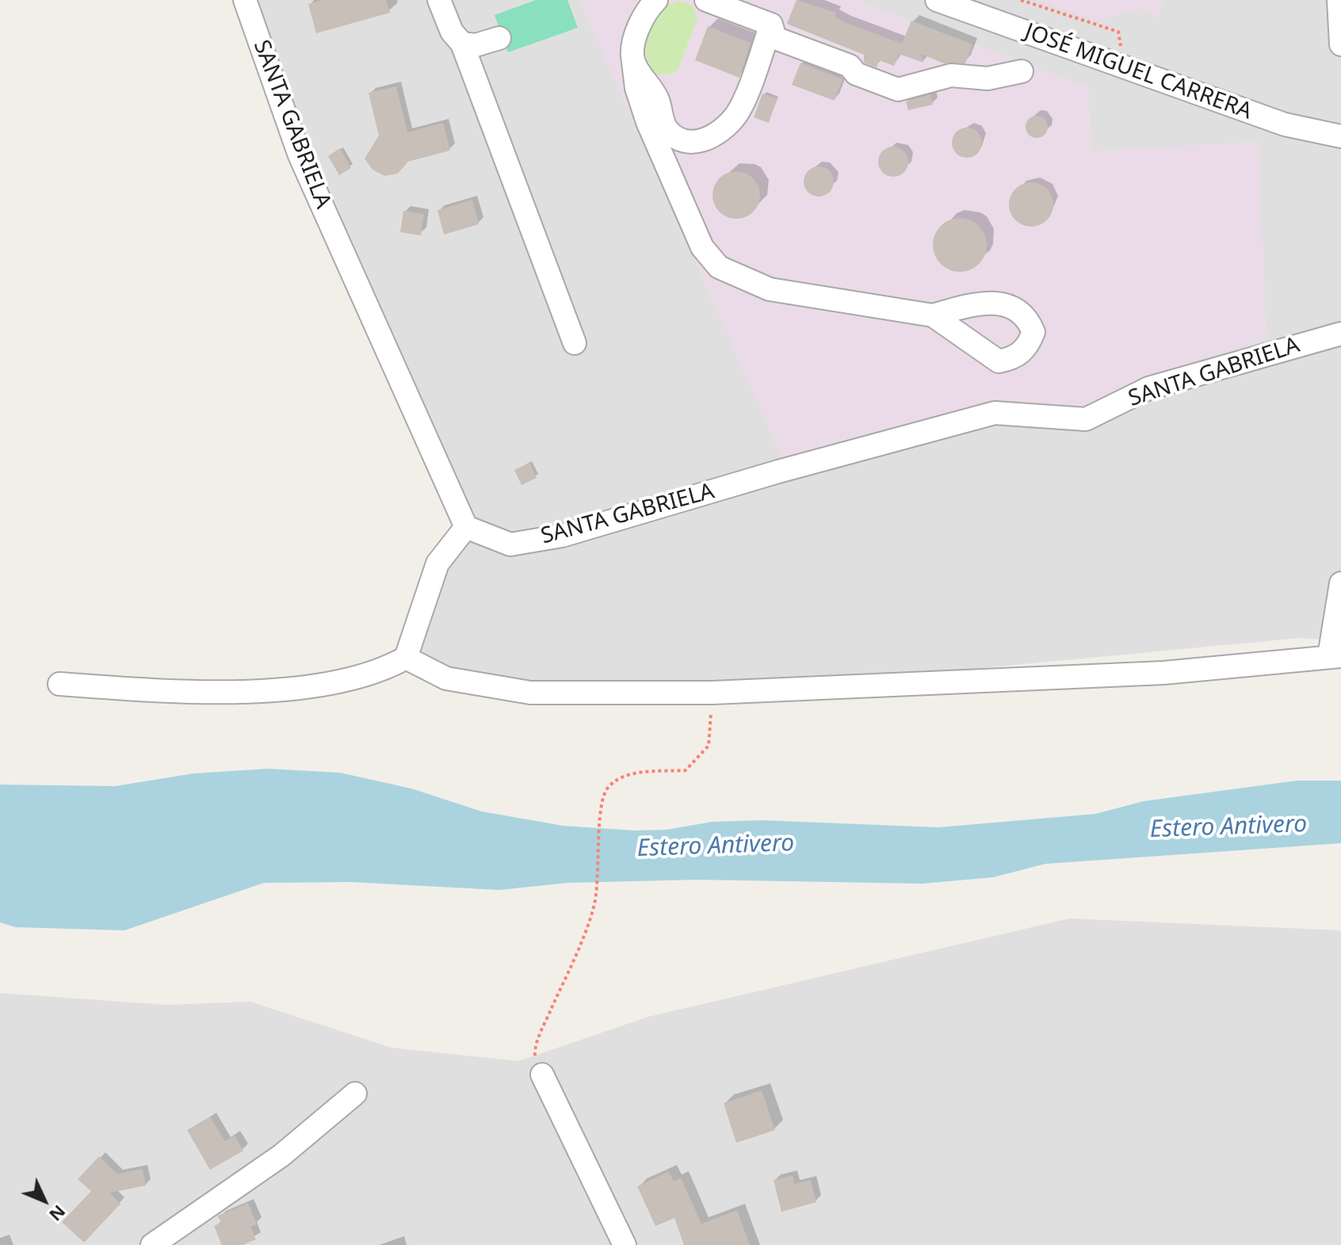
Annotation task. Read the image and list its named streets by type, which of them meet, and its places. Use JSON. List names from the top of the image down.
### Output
{
  "streets": {
    "street": ["JOSÉ MIGUEL CARRERA", "SANTA GABRIELA"]
  },
  "water": ["Estero Antivero"],
  "north": "bottom right"
}
